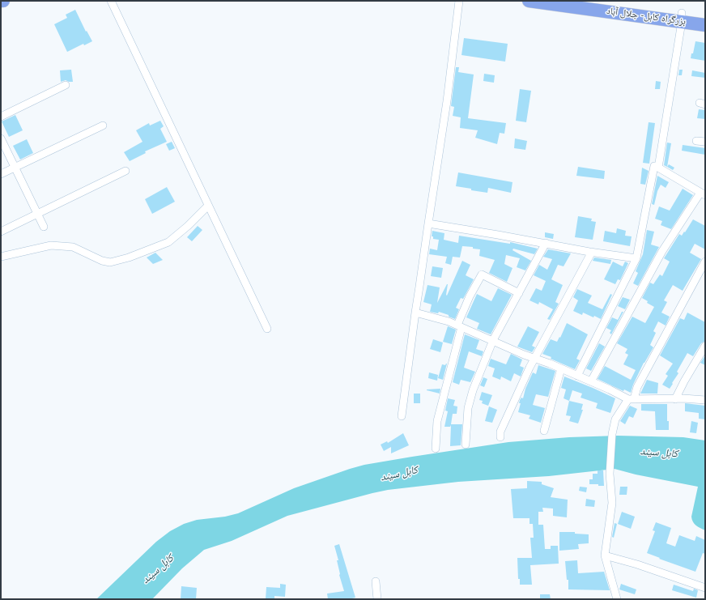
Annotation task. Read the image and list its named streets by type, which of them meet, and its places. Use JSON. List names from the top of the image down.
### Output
{
  "streets": {
    "highway": ["بزرگراه کابل- جلال آباد"]
  },
  "water": ["کابل سيند"]
}
